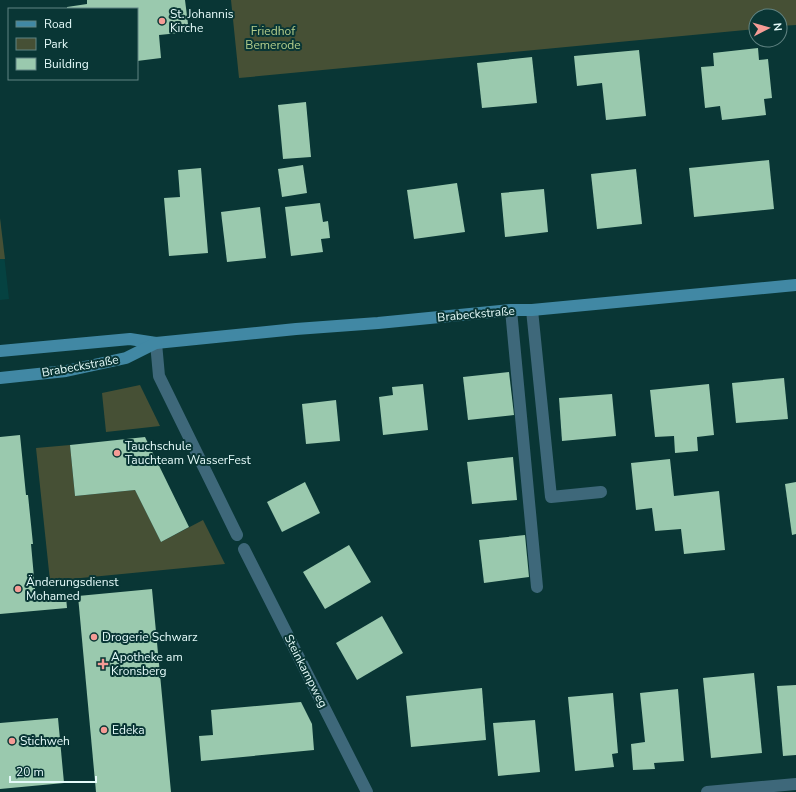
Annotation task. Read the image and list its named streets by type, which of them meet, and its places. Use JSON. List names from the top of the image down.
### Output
{
  "streets": {
    "main road": ["Brabeckstraße"],
    "street": ["Steinkampweg"]
  },
  "parks": ["Friedhof Bemerode"],
  "places": {
    "other": [
      "St. Johannis Kirche",
      "Tauchschule Tauchteam WasserFest",
      "Änderungsdienst Mohamed",
      "Drogerie Schwarz",
      "Edeka",
      "Stichweh"
    ],
    "health": ["Apotheke am Kronsberg"]
  },
  "legend": ["Road", "Park", "Building"],
  "scale_bar": "20 m",
  "north": "right"
}
